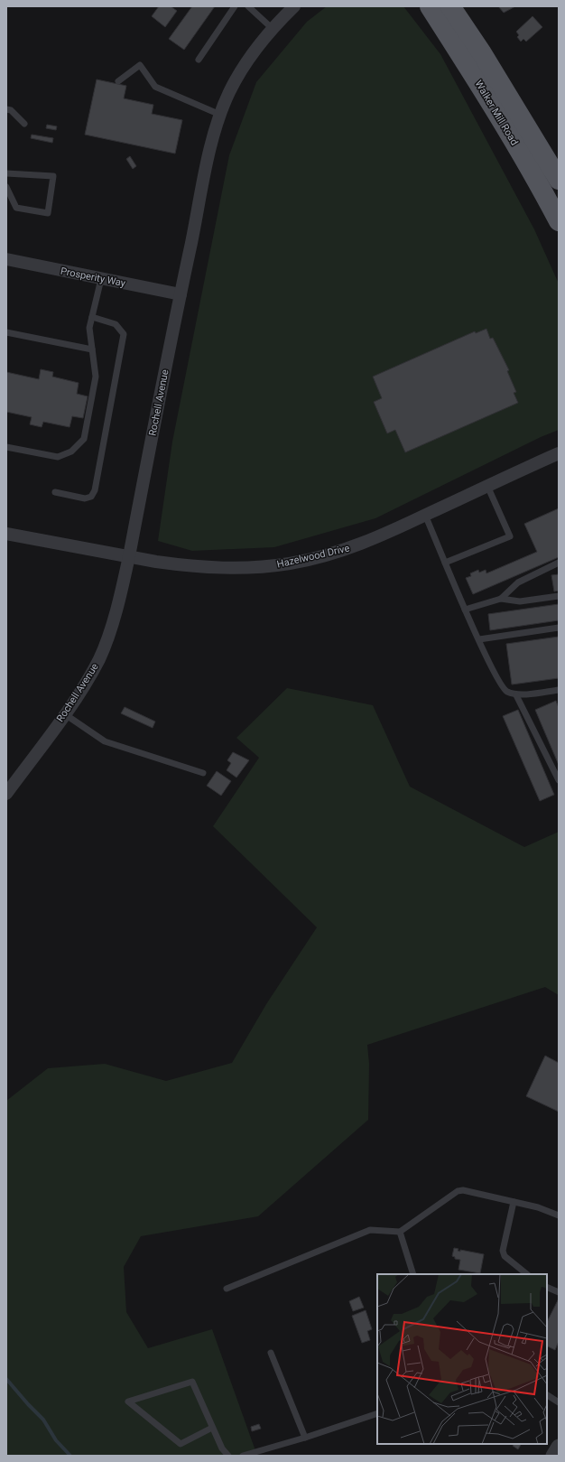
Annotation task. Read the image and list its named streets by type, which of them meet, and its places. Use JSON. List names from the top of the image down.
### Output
{
  "streets": {
    "main road": ["Walker Mill Road"],
    "street": ["Prosperity Way", "Rochell Avenue", "Hazelwood Drive"]
  },
  "crossings": [
    ["Prosperity Way", "Rochell Avenue"],
    ["Rochell Avenue", "Hazelwood Drive"]
  ]
}
